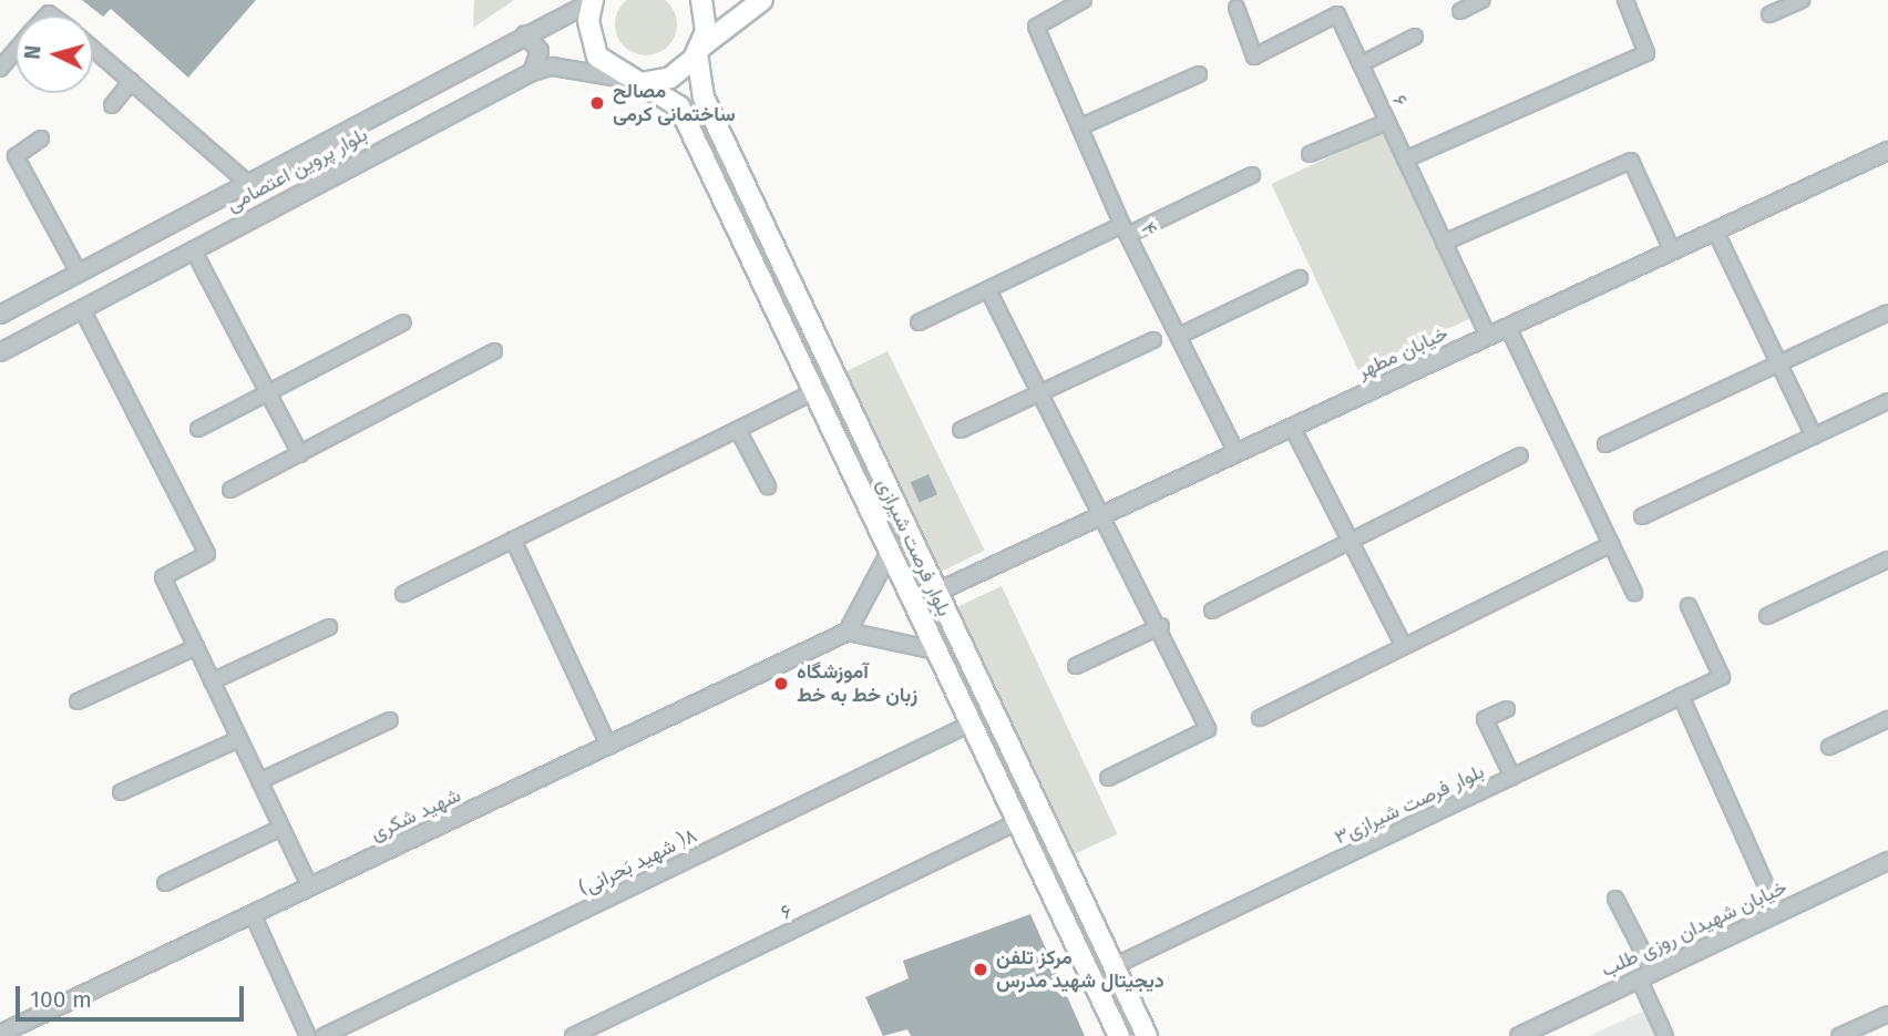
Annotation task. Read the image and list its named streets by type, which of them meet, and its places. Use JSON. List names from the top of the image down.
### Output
{
  "streets": {
    "main road": ["بلوار فرصت شیرازی"],
    "street": [
      "۶",
      "بلوار پروین اعتصامی",
      "۴",
      "خیابان مطهر",
      "۳بلوار فرصت شیرازی",
      "شهید شکری",
      "(شهید بَحرانی )۸",
      "خیابان شهیدان روزی طلب"
    ]
  },
  "crossings": [
    ["۶", "خیابان مطهر"],
    ["۶", "بلوار فرصت شیرازی"],
    ["بلوار پروین اعتصامی", "بلوار فرصت شیرازی"],
    ["۴", "خیابان مطهر"],
    ["خیابان مطهر", "بلوار فرصت شیرازی"],
    ["بلوار فرصت شیرازی", "۳بلوار فرصت شیرازی"],
    ["بلوار فرصت شیرازی", "(شهید بَحرانی )۸"]
  ],
  "places": ["مصالح ساختمانی کرمی", "آموزشگاه زبان خط به خط", "مرکز تلفن دیجیتال شهید مدرس"],
  "scale_bar": "100 m",
  "north": "left"
}
